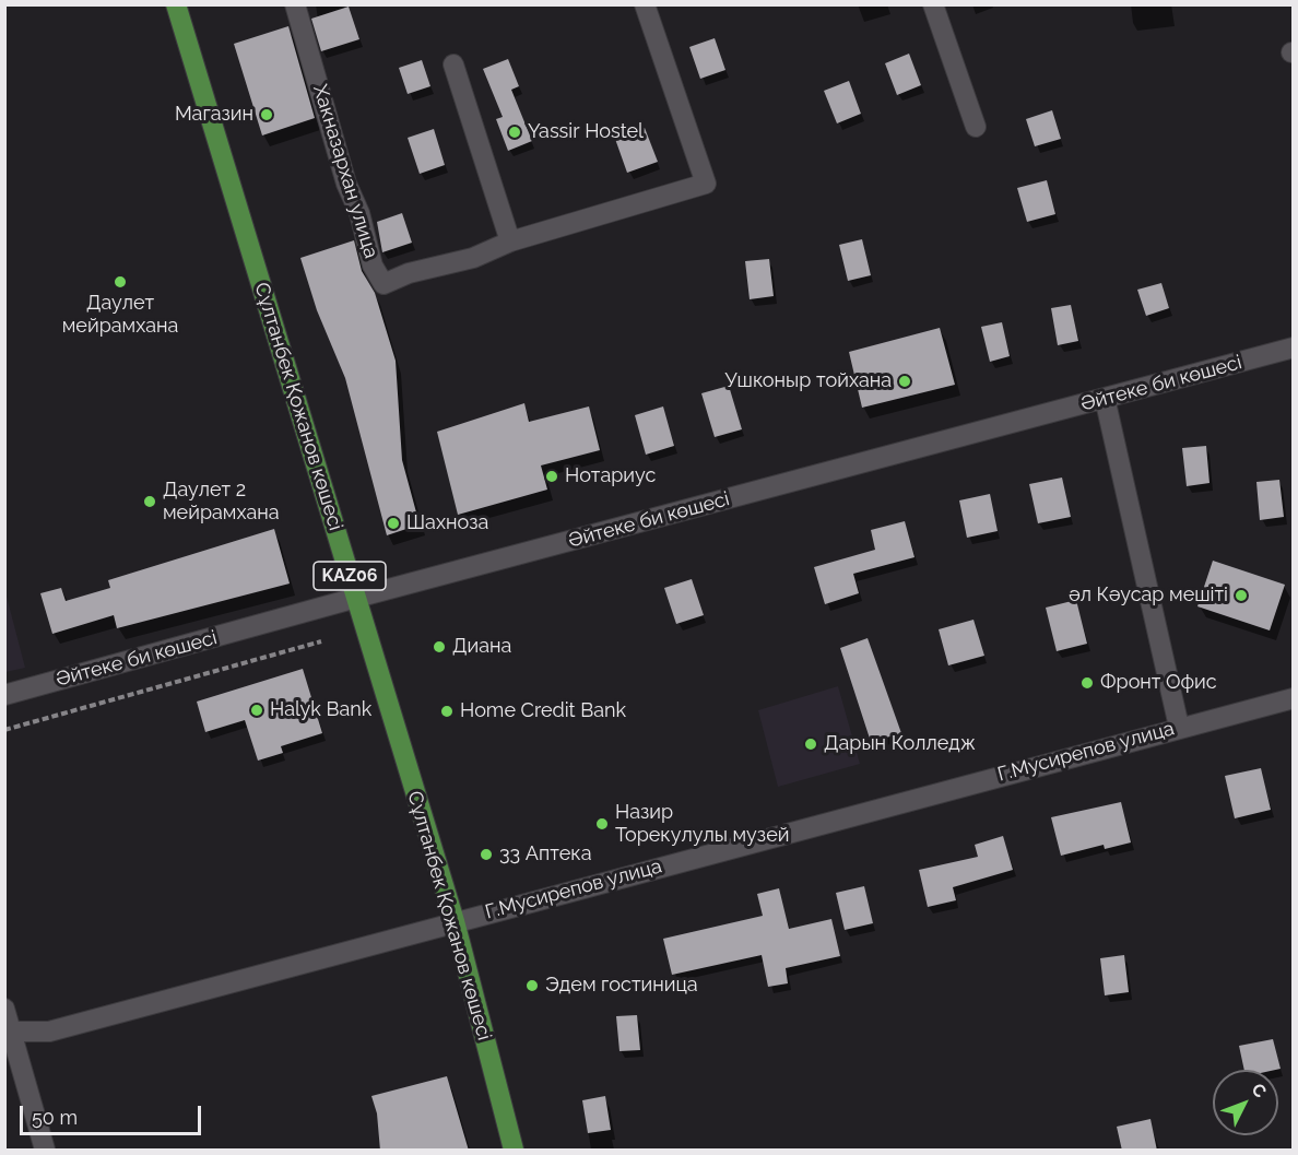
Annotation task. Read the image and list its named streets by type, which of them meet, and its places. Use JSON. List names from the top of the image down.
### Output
{
  "streets": {
    "main road": ["Сұлтанбек Қожанов көшесі", "KАZ06"],
    "street": ["Хакназархан улица", "Әйтеке би көшесі", "Г.Мусирепов улица"]
  },
  "crossings": [
    ["Әйтеке би көшесі", "Сұлтанбек Қожанов көшесі"],
    ["Сұлтанбек Қожанов көшесі", "Г.Мусирепов улица"]
  ],
  "places": [
    "Магазин",
    "Yassir Hostel",
    "Даулет мейрамхана",
    "Ушконыр тойхана",
    "Нотариус",
    "Даулет 2 мейрамхана",
    "Шахноза",
    "әл Кәусар мешіті",
    "Диана",
    "Фронт Офис",
    "Halyk Bank",
    "Home Credit Bank",
    "Дарын Колледж",
    "Назир Торекулулы музей",
    "33 Аптека",
    "Эдем гостиница"
  ],
  "scale_bar": "50 m",
  "north": "top right"
}
